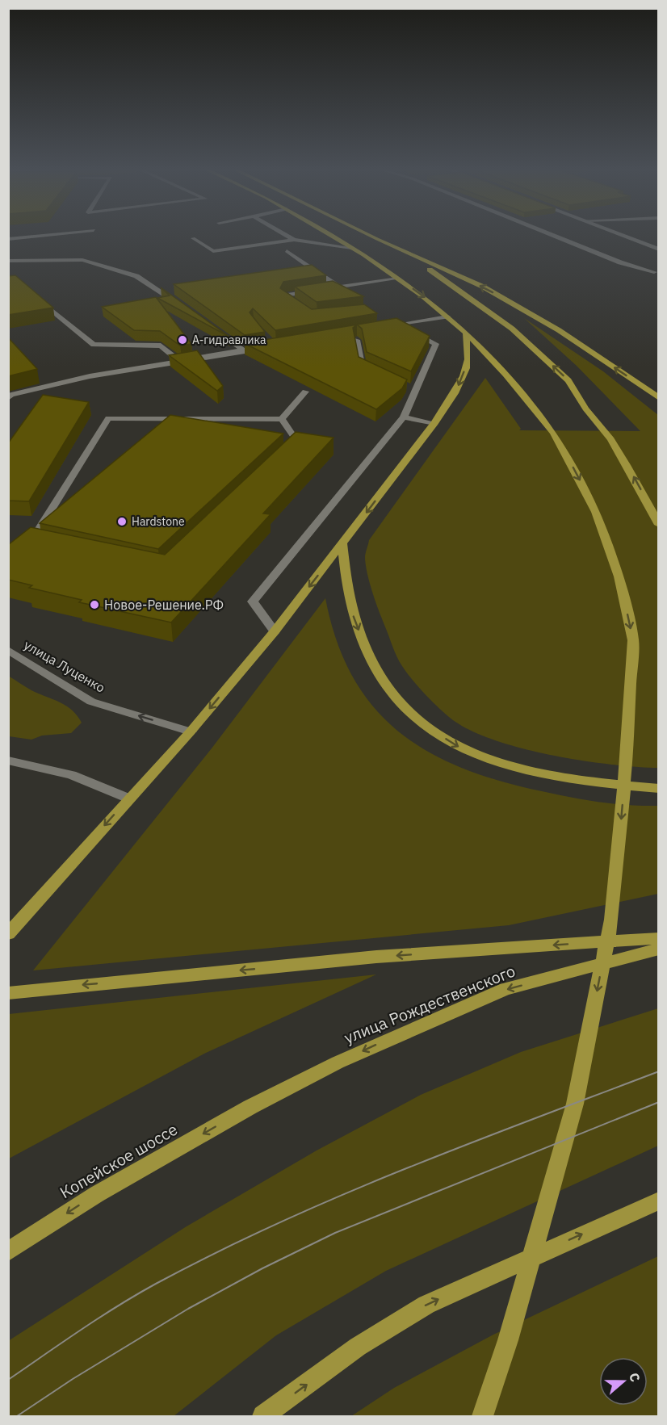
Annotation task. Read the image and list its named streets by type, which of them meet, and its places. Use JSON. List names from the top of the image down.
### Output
{
  "streets": {
    "main road": ["улица Рождественского", "Копейское шоссе"],
    "street": ["улица Луценко"]
  },
  "crossings": [
    ["улица Рождественского", "Копейское шоссе"]
  ],
  "one_way": ["Копейское шоссе"],
  "places": ["А-гидравлика", "Hardstone", "Новое-Решение.РФ"],
  "north": "right"
}
